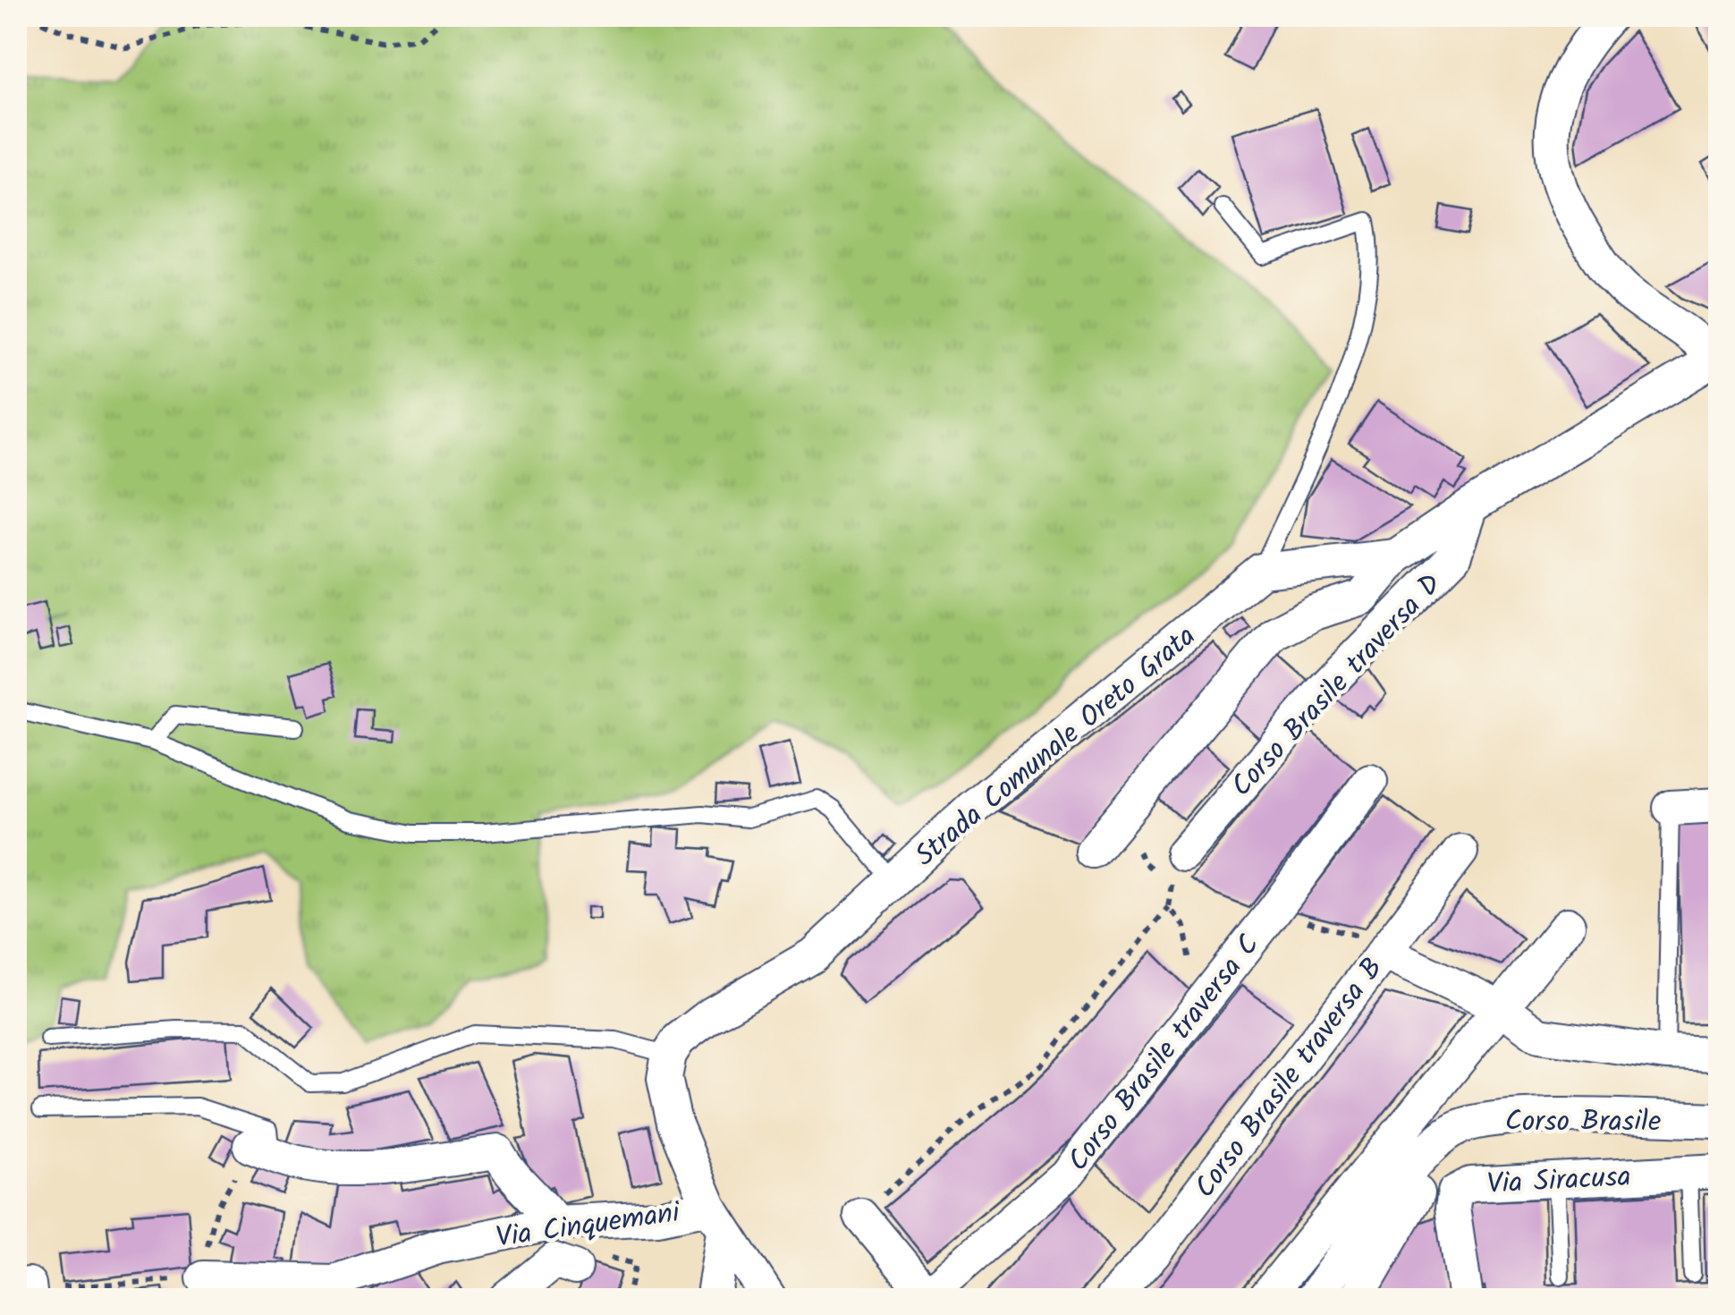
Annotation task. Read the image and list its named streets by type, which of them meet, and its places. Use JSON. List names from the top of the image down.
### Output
{
  "streets": {
    "street": [
      "Corso Brasile traversa D",
      "Strada Comunale Oreto Grata",
      "Corso Brasile traversa C",
      "Corso Brasile traversa B",
      "Corso Brasile",
      "Via Siracusa",
      "Via Cinquemani"
    ]
  }
}
